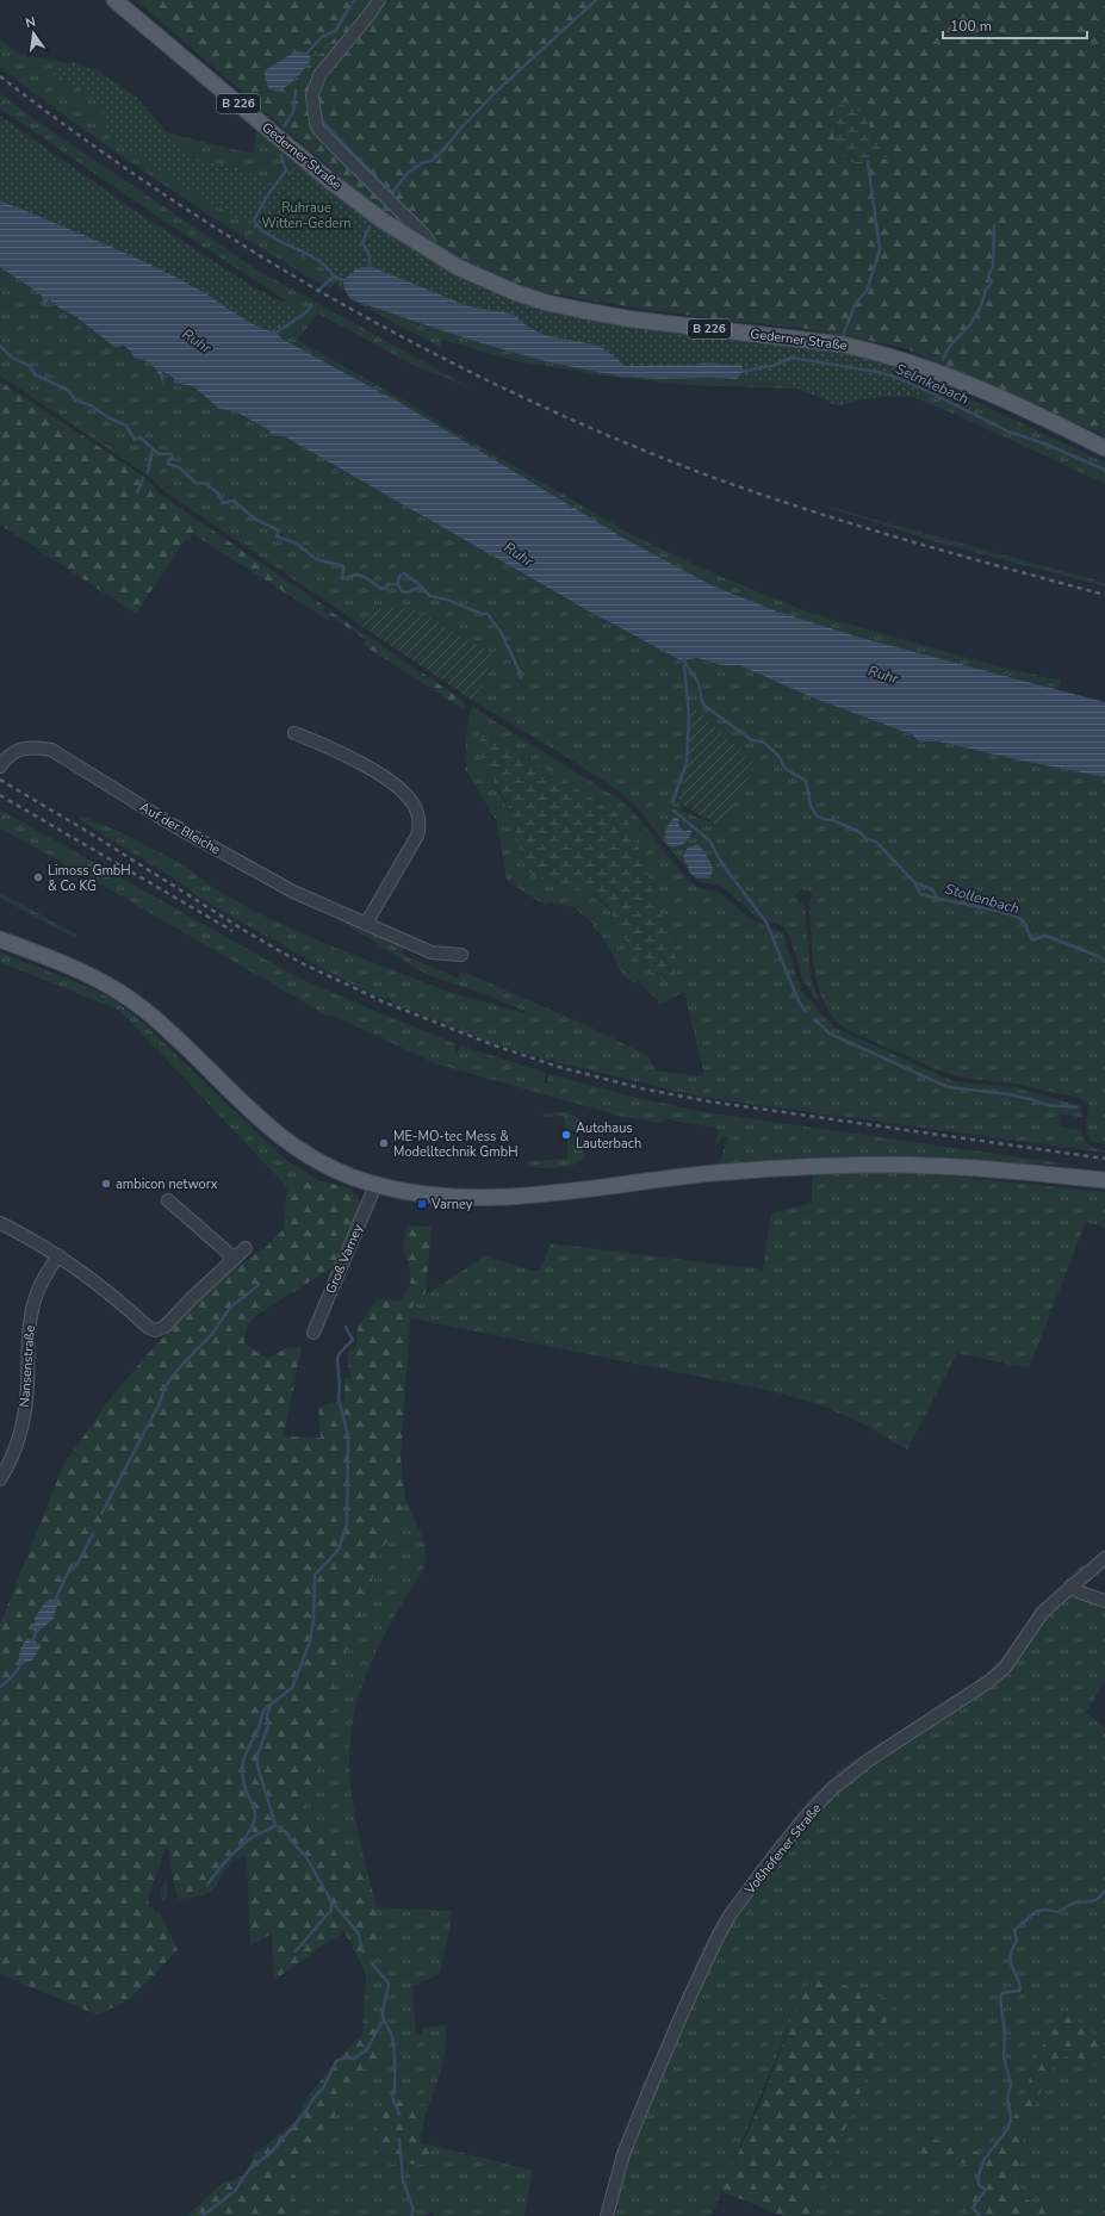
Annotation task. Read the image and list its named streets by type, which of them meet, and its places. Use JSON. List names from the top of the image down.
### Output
{
  "streets": {
    "main road": ["B 226", "Gederner Straße"],
    "street": [
      "Auf der Bleiche",
      "Groß Varney",
      "Nansenstraße",
      "Voßhöfener Straße"
    ]
  },
  "water": ["Ruhr", "Selmkebach", "Stollenbach"],
  "parks": ["Ruhraue Witten-Gedern"],
  "places": {
    "other": [
      "Limoss GmbH & Co KG",
      "Autohaus Lauterbach",
      "ME-MO-tec Mess & Modelltechnik GmbH",
      "ambicon networx"
    ],
    "transit": ["Varney"]
  },
  "scale_bar": "100 m",
  "north": "top"
}
